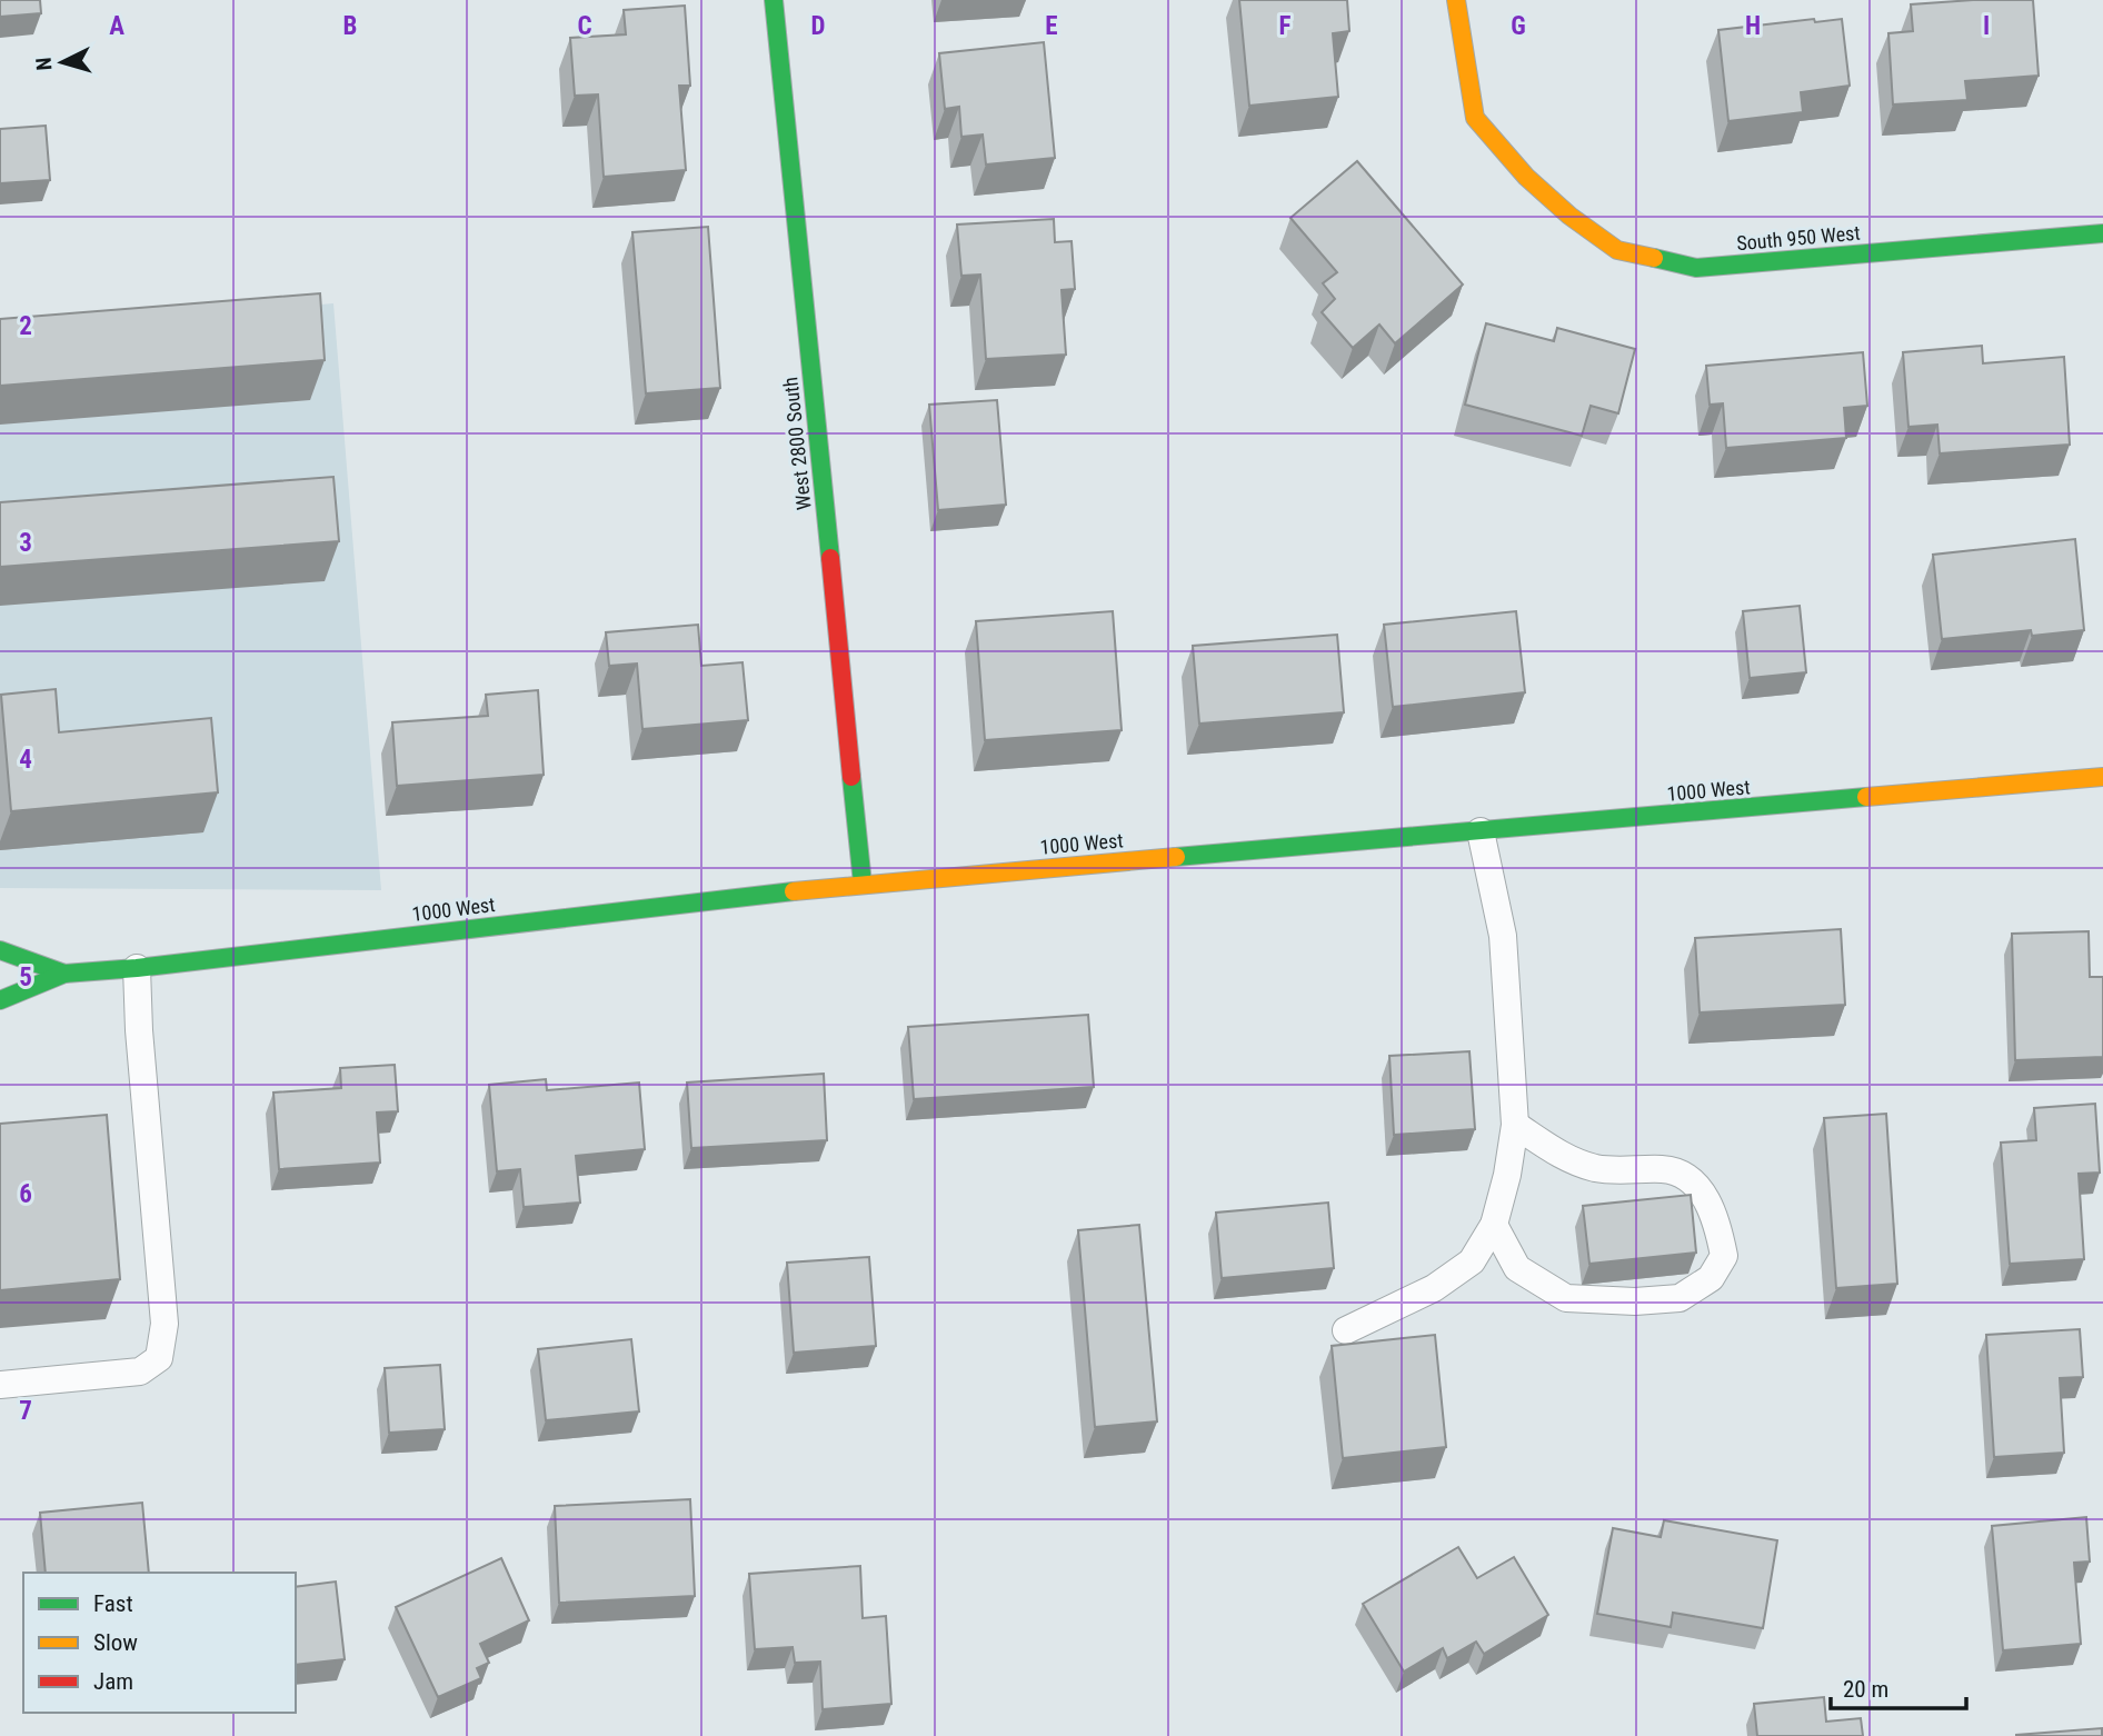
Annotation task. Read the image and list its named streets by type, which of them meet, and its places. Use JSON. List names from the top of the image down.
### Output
{
  "streets": {
    "main road": ["South 950 West", "West 2800 South", "1000 West"]
  },
  "crossings": [
    ["West 2800 South", "1000 West"]
  ],
  "legend": ["Fast", "Slow", "Jam"],
  "scale_bar": "20 m",
  "north": "left",
  "grid": {
    "columns": [
      "A",
      "B",
      "C",
      "D",
      "E",
      "F",
      "G",
      "H",
      "I"
    ],
    "rows": [
      "2",
      "3",
      "4",
      "5",
      "6",
      "7"
    ]
  }
}
